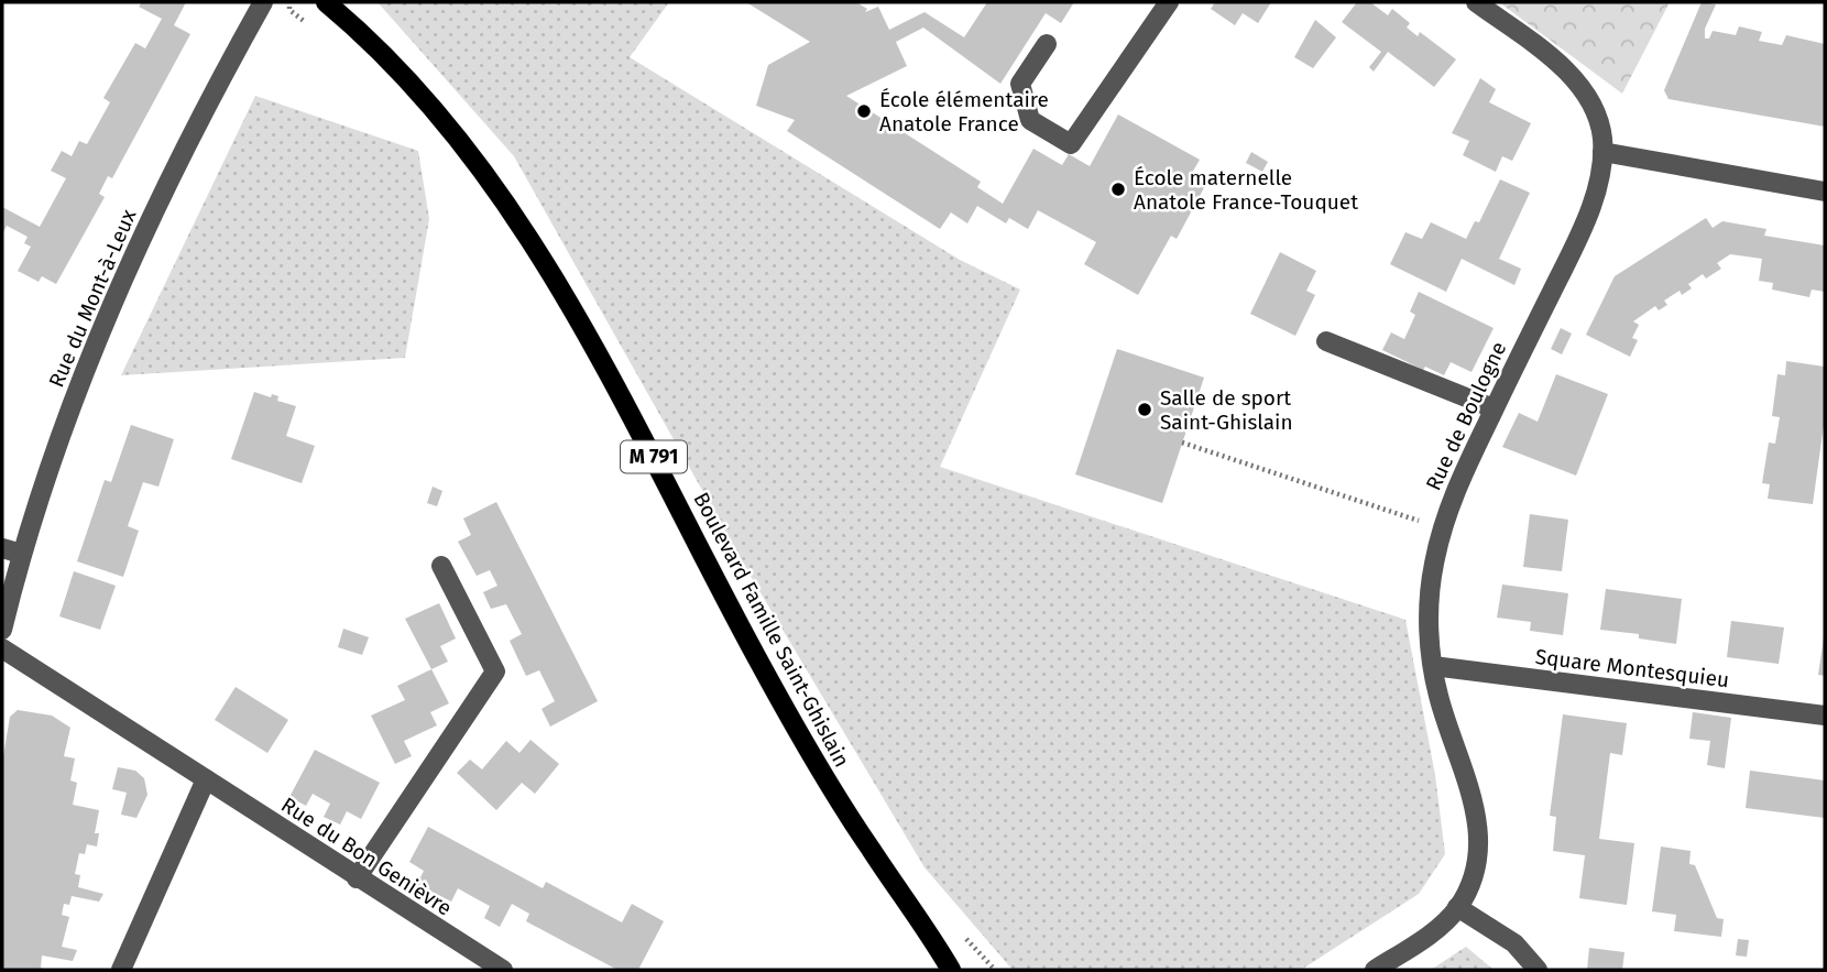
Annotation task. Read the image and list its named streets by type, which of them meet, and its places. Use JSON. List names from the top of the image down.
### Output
{
  "streets": {
    "main road": ["M 791", "Boulevard Famille Saint-Ghislain"],
    "street": [
      "Rue du Mont-à-Leux",
      "Rue de Boulogne",
      "Square Montesquieu",
      "Rue du Bon Genièvre"
    ]
  },
  "crossings": [
    ["Rue de Boulogne", "Square Montesquieu"]
  ],
  "places": ["École élémentaire Anatole France", "École maternelle Anatole France-Touquet", "Salle de sport Saint-Ghislain"]
}
